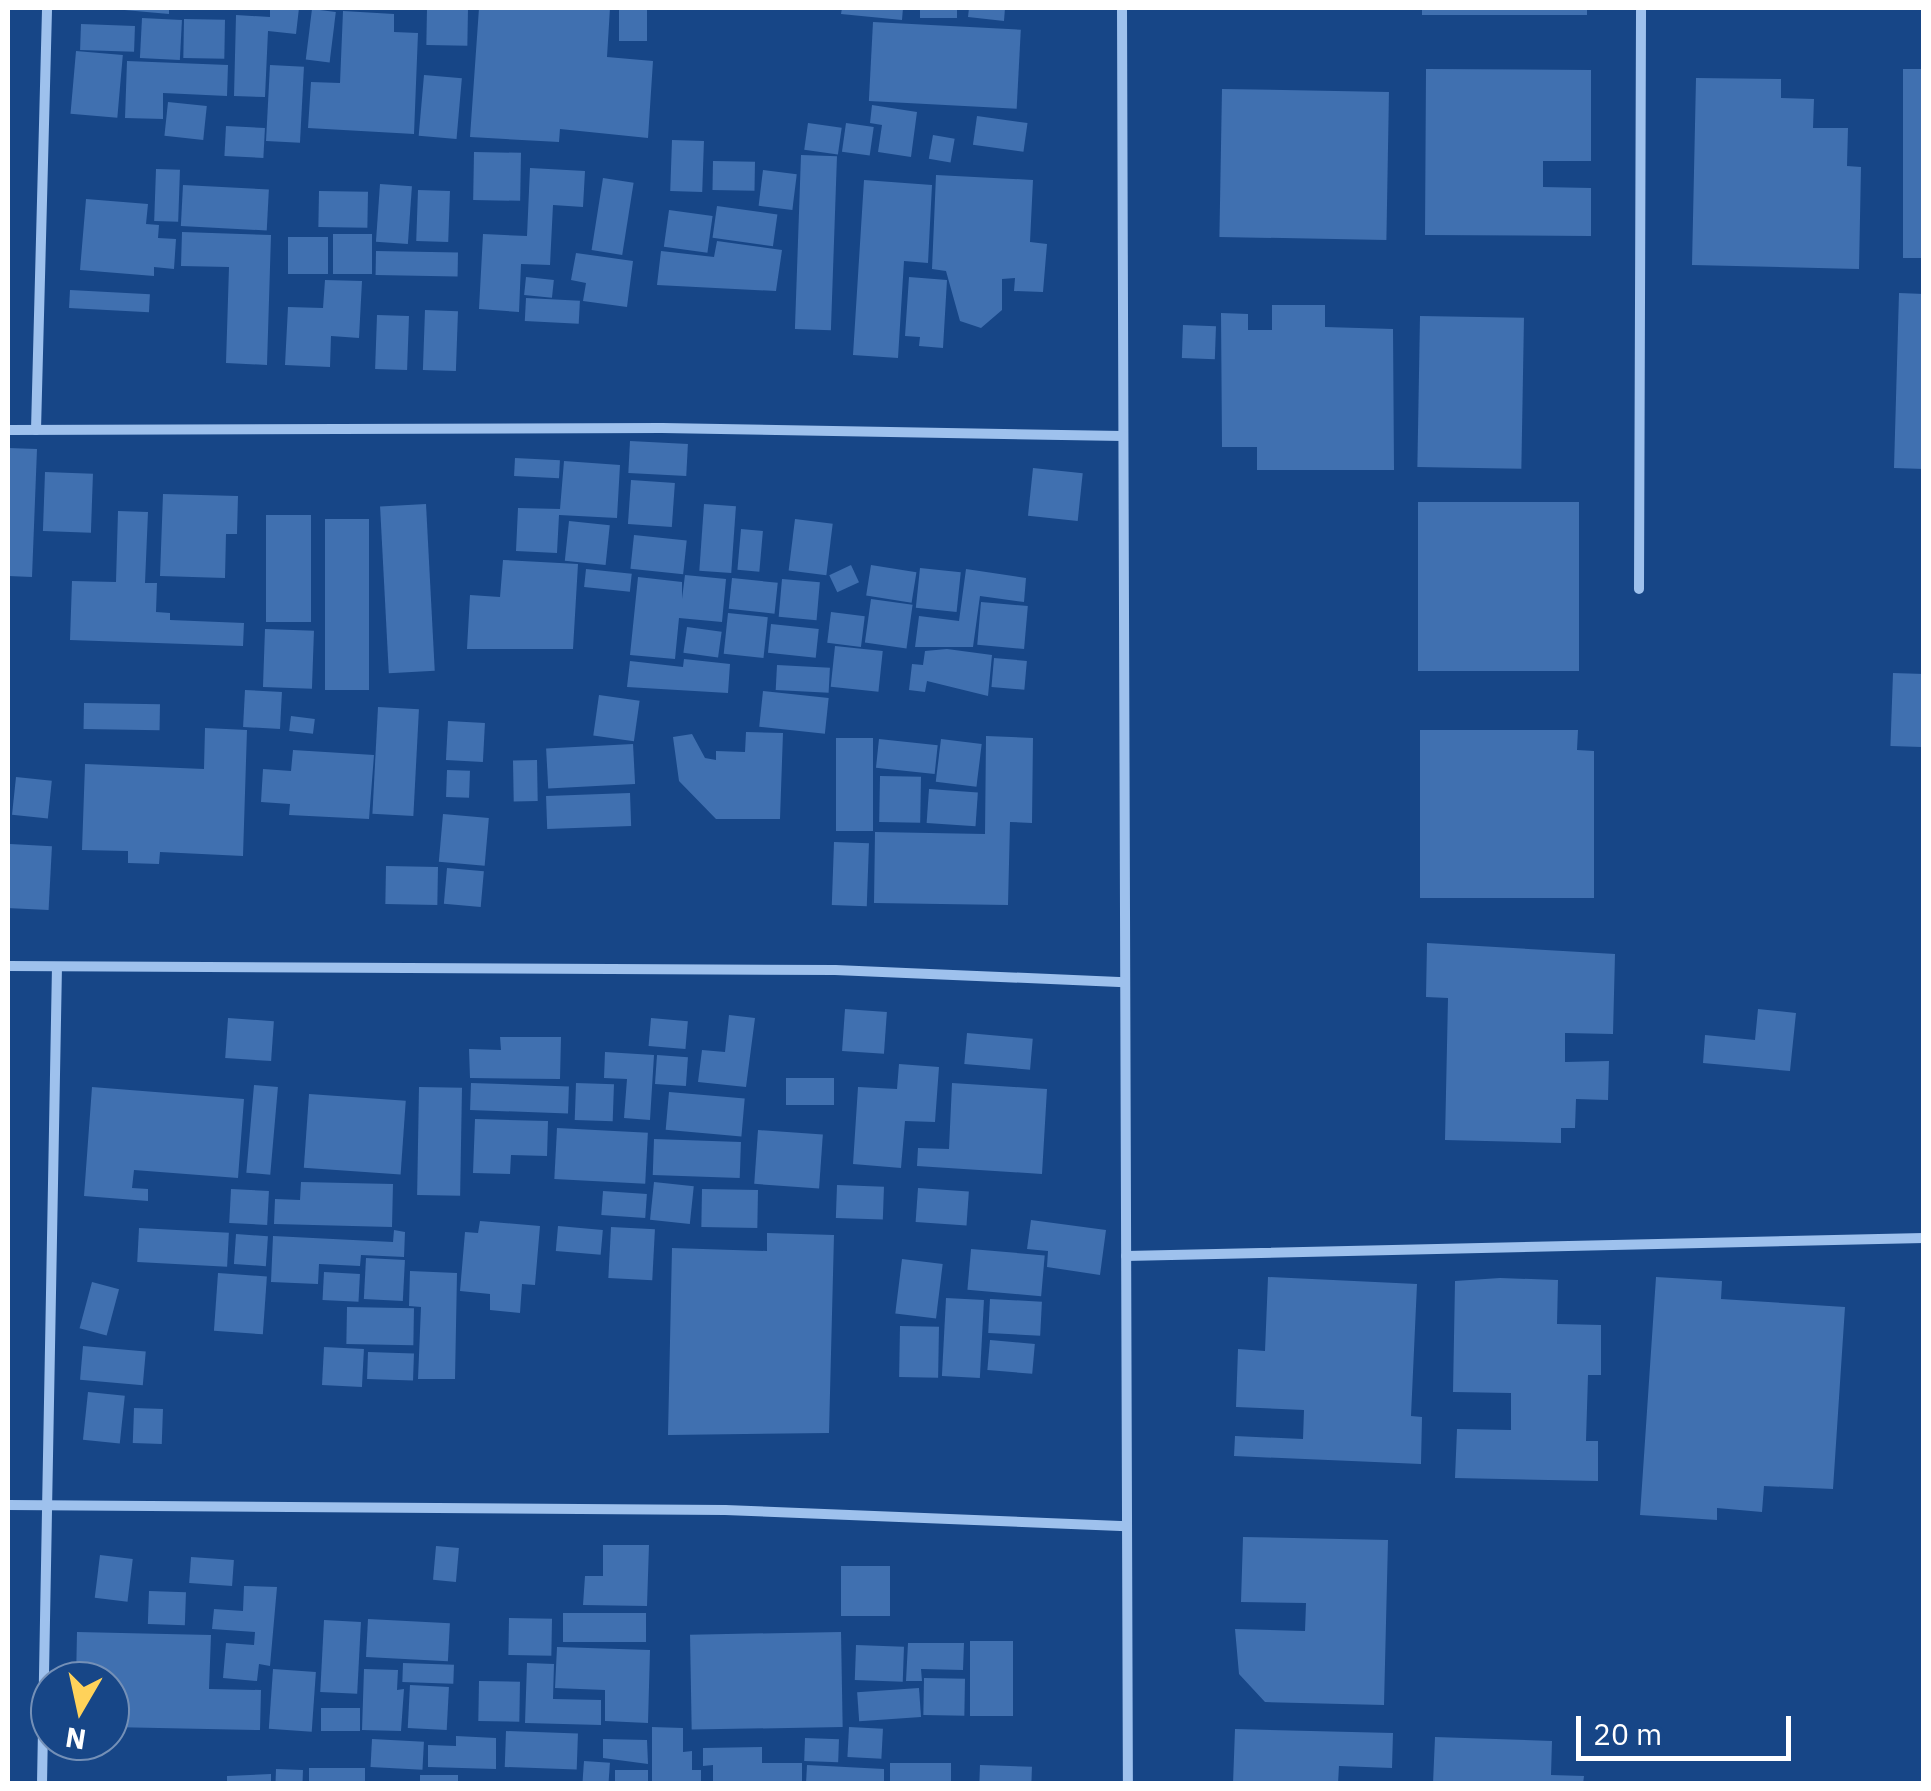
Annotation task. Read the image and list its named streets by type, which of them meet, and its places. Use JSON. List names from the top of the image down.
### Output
{
  "scale_bar": "20 m",
  "north": "bottom"
}
